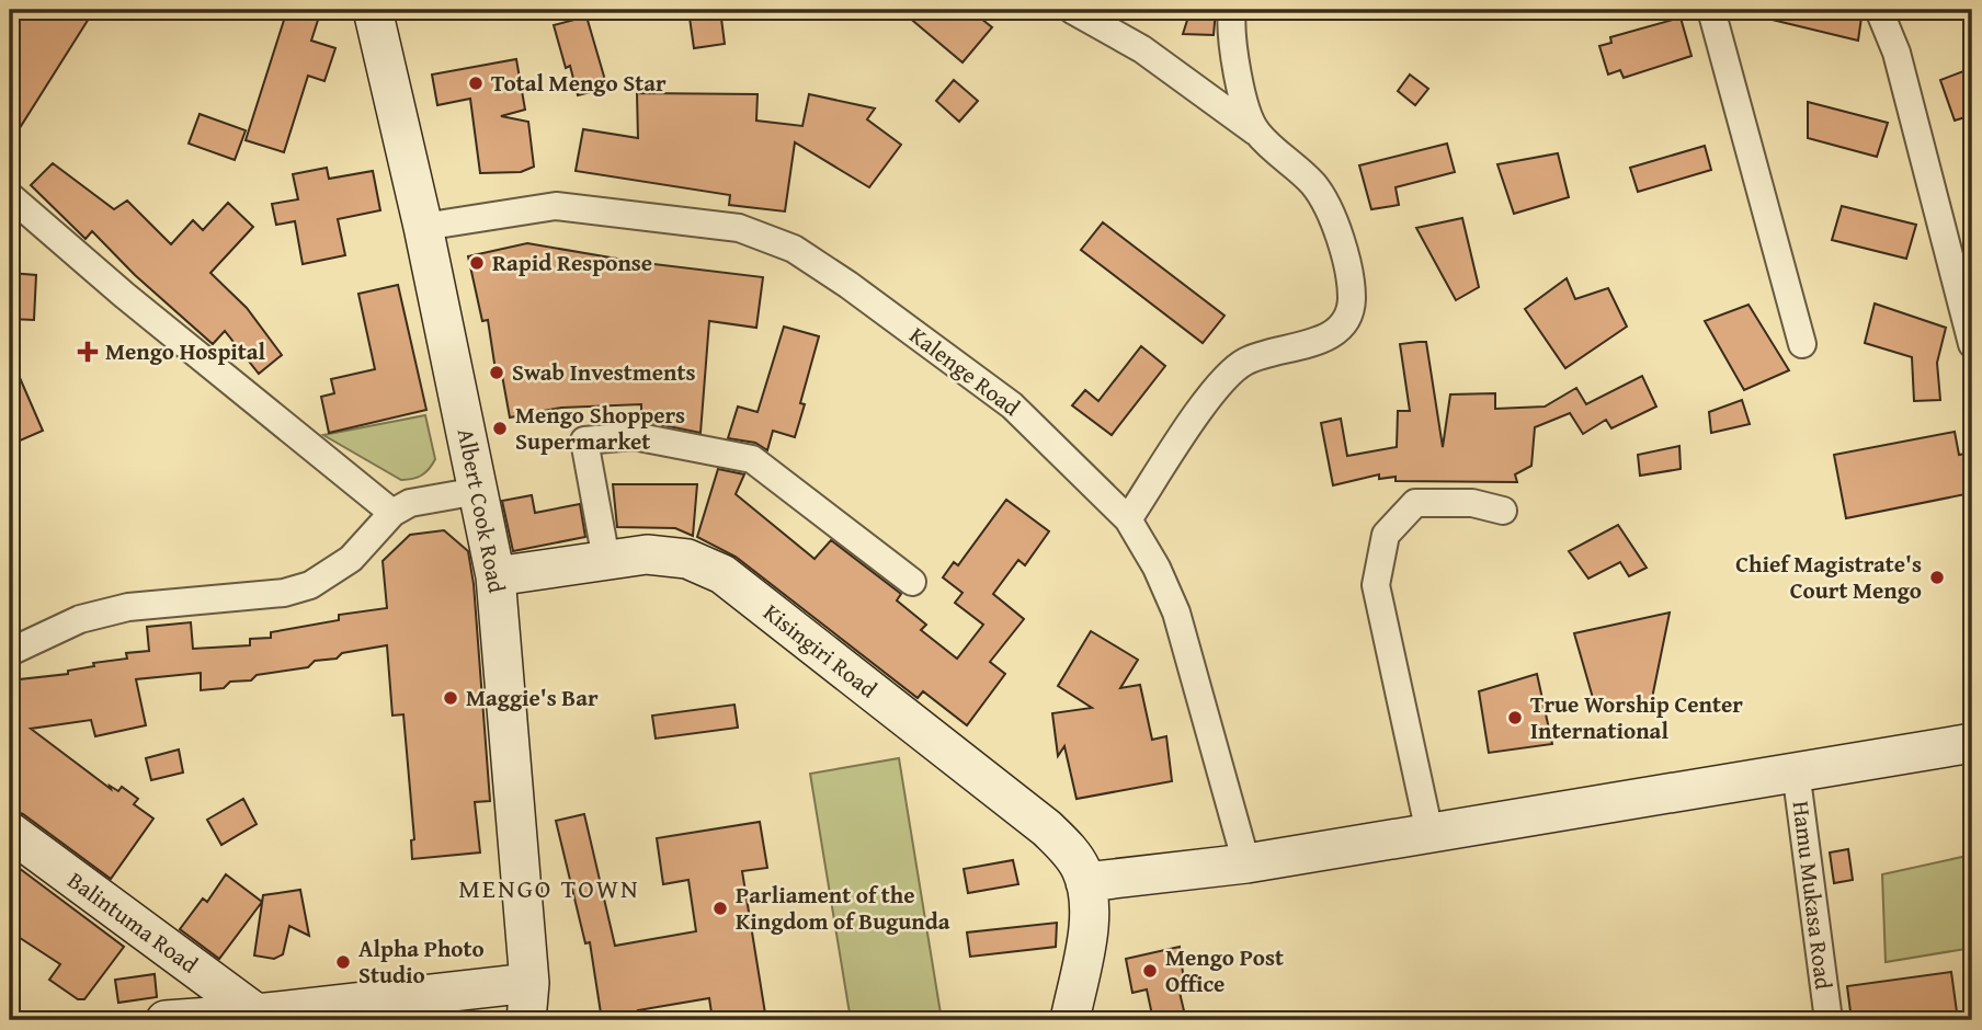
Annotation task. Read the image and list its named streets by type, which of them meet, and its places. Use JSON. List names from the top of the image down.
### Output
{
  "streets": {
    "main road": ["Albert Cook Road", "Kisingiri Road", "Balintuma Road"],
    "street": ["Kalenge Road", "Hamu Mukasa Road"]
  },
  "crossings": [
    ["Kalenge Road", "Albert Cook Road"],
    ["Albert Cook Road", "Kisingiri Road"]
  ],
  "districts": ["MENGO TOWN"],
  "places": {
    "other": [
      "Total Mengo Star",
      "Rapid Response",
      "Swab Investments",
      "Mengo Shoppers Supermarket",
      "Chief Magistrate's Court Mengo",
      "Maggie's Bar",
      "True Worship Center International",
      "Parliament of the Kingdom of Bugunda",
      "Alpha Photo Studio",
      "Mengo Post Office"
    ],
    "health": ["Mengo Hospital"]
  }
}
